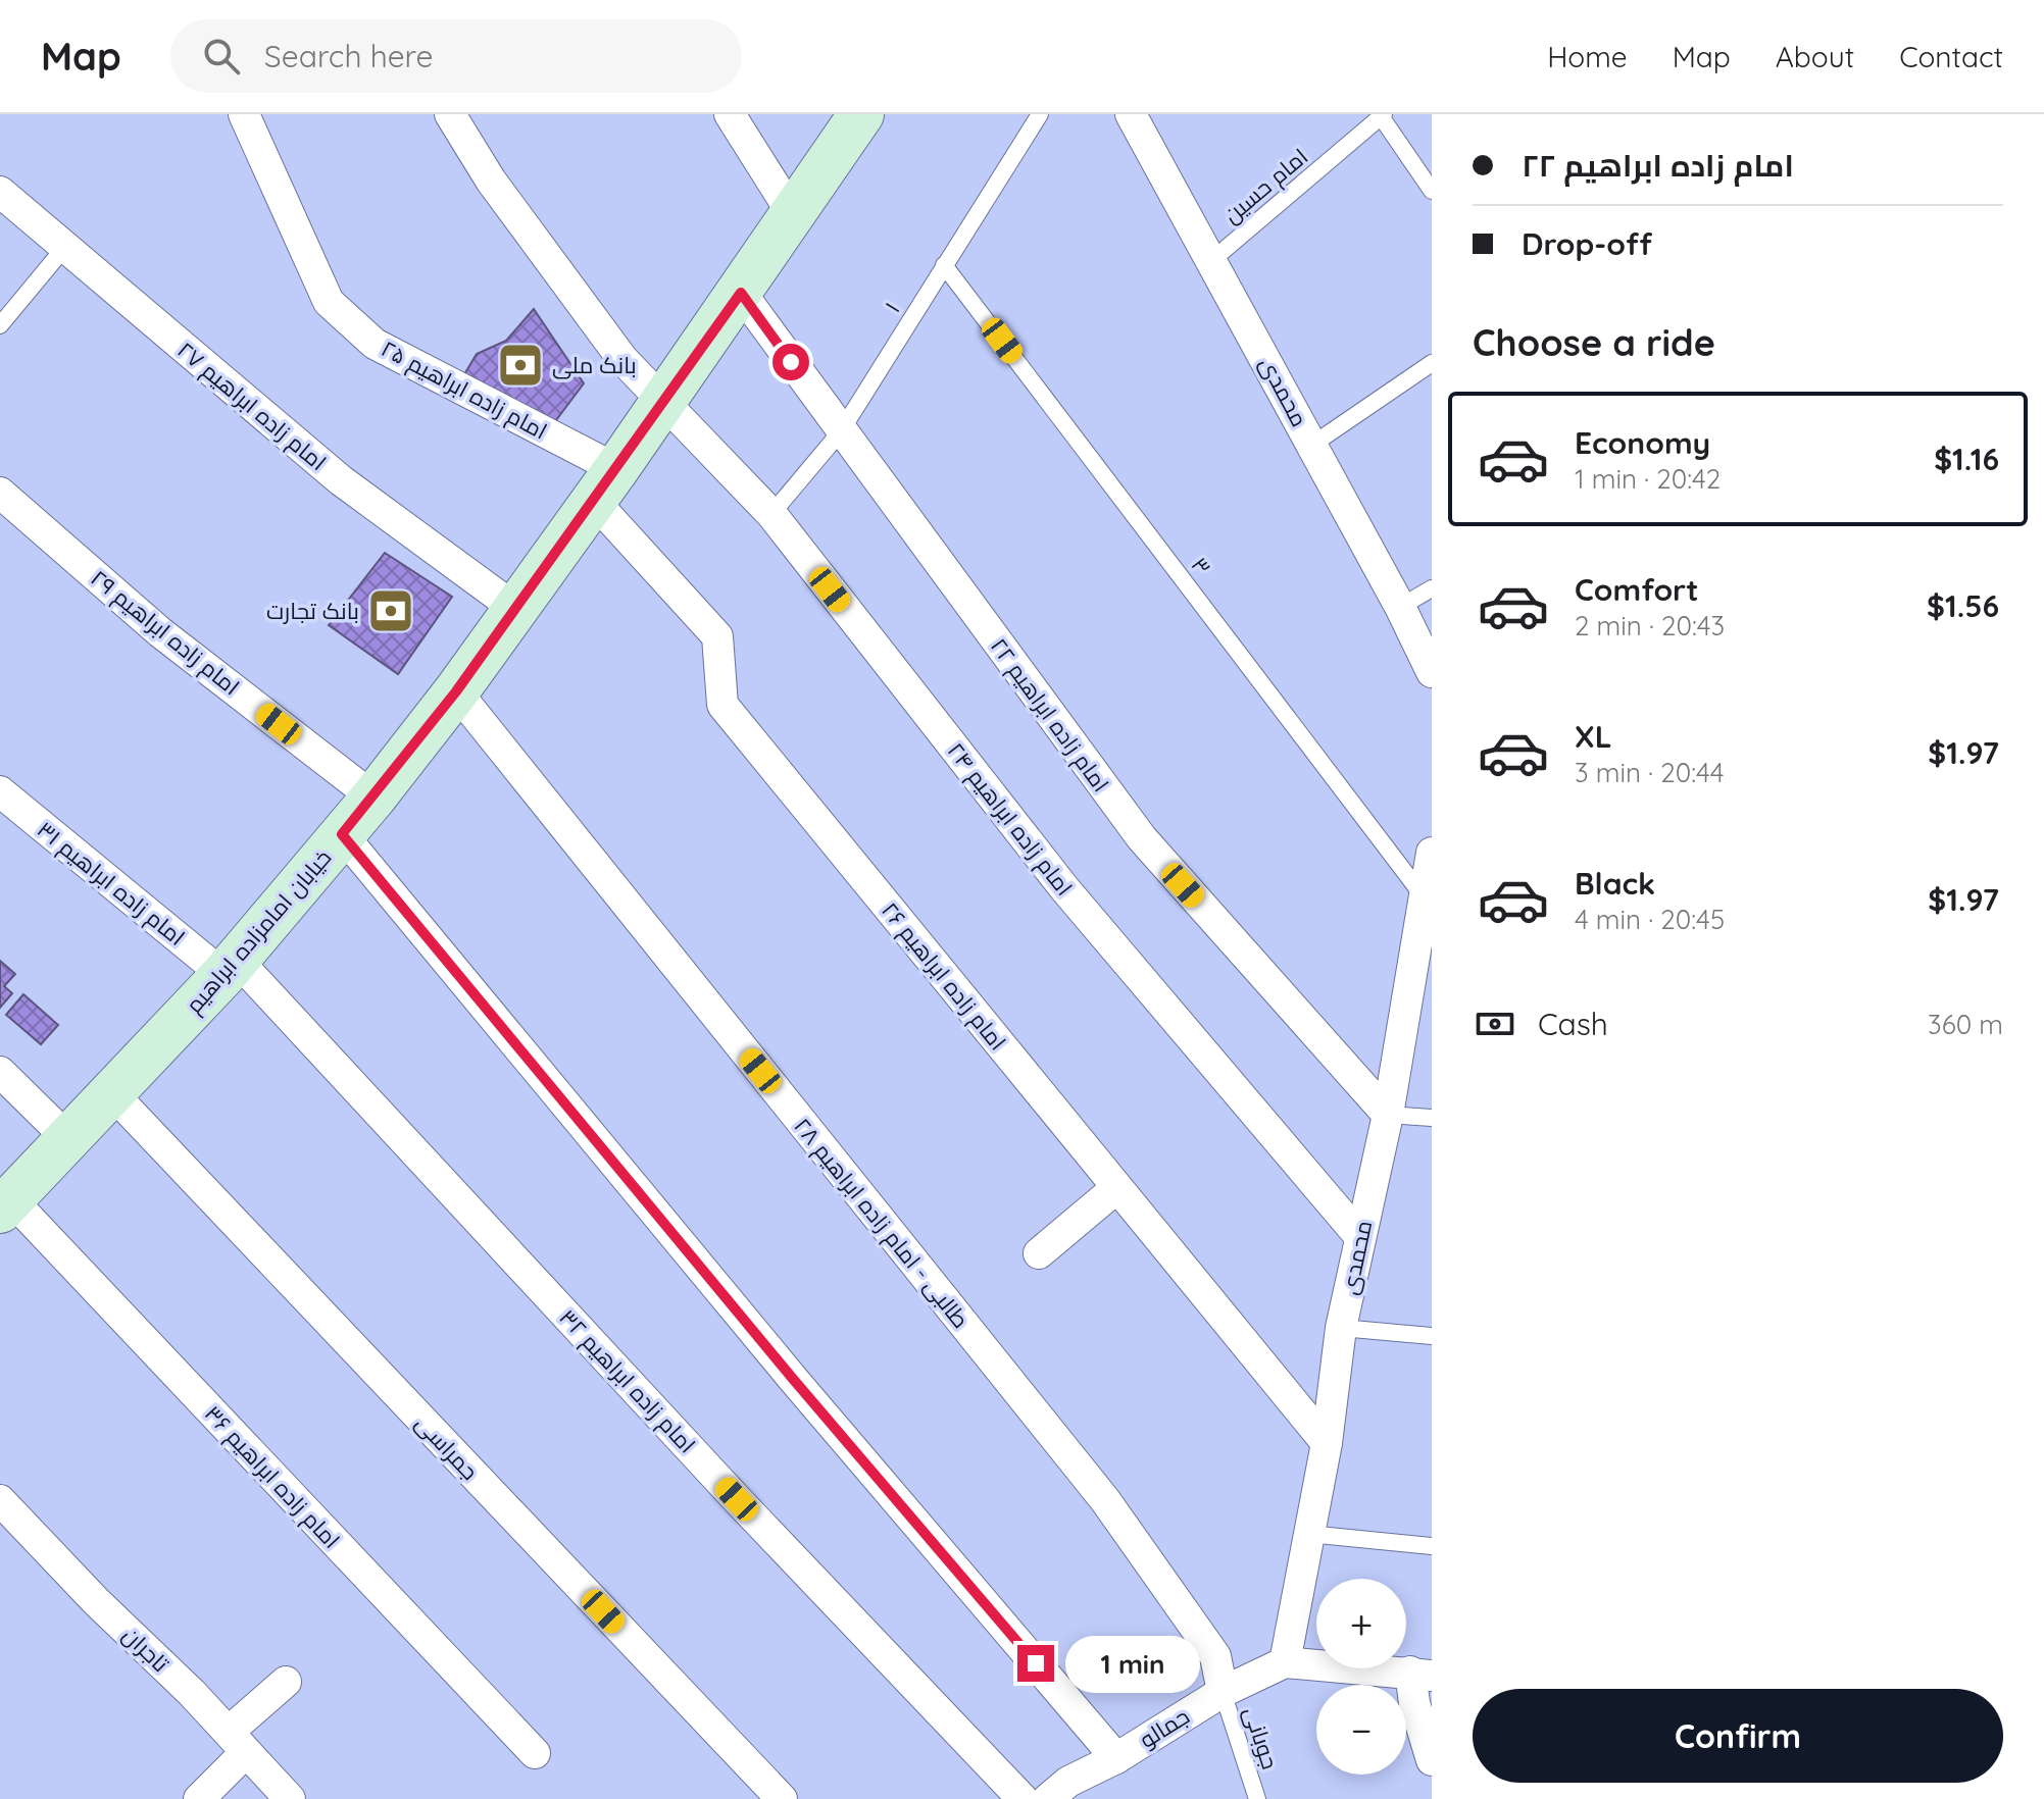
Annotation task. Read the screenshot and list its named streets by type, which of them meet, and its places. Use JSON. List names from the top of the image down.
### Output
{
  "streets": {
    "main road": ["خیابان امامزاده ابراهیم"],
    "street": [
      "امام زاده ابراهیم ۲۵",
      "محمدی",
      "امام زاده ابراهیم ۲۷",
      "امام زاده ابراهیم ۲۹",
      "امام زاده ابراهیم ۲۲",
      "امام زاده ابراهیم ۲۴",
      "امام زاده ابراهیم ۳۱",
      "امام زاده ابراهیم ۲۶",
      "طالبی - امام زاده ابراهیم ۲۸",
      "امام زاده ابراهیم ۳۲",
      "جمراسی",
      "امام زاده ابراهیم ۳۶",
      "تاجران",
      "جمالو"
    ],
    "lane": [
      "امام حسین",
      "۱",
      "۳",
      "جوبانی"
    ]
  },
  "crossings": [
    ["امام حسین", "محمدی"],
    ["۱", "۳"],
    ["۱", "امام زاده ابراهیم ۲۲"],
    ["۱", "امام زاده ابراهیم ۲۴"],
    ["امام زاده ابراهیم ۲۵", "خیابان امامزاده ابراهیم"],
    ["امام زاده ابراهیم ۲۵", "امام زاده ابراهیم ۲۶"],
    ["محمدی", "۳"],
    ["محمدی", "امام زاده ابراهیم ۲۲"],
    ["محمدی", "امام زاده ابراهیم ۲۴"],
    ["محمدی", "امام زاده ابراهیم ۲۶"],
    ["محمدی", "جمالو"],
    ["امام زاده ابراهیم ۲۷", "خیابان امامزاده ابراهیم"],
    ["امام زاده ابراهیم ۲۹", "خیابان امامزاده ابراهیم"],
    ["امام زاده ابراهیم ۲۲", "خیابان امامزاده ابراهیم"],
    ["امام زاده ابراهیم ۲۴", "خیابان امامزاده ابراهیم"],
    ["امام زاده ابراهیم ۳۱", "خیابان امامزاده ابراهیم"],
    ["امام زاده ابراهیم ۳۱", "امام زاده ابراهیم ۳۲"],
    ["خیابان امامزاده ابراهیم", "امام زاده ابراهیم ۲۶"],
    ["خیابان امامزاده ابراهیم", "طالبی - امام زاده ابراهیم ۲۸"],
    ["خیابان امامزاده ابراهیم", "امام زاده ابراهیم ۳۲"],
    ["خیابان امامزاده ابراهیم", "جمراسی"],
    ["خیابان امامزاده ابراهیم", "امام زاده ابراهیم ۳۶"],
    ["طالبی - امام زاده ابراهیم ۲۸", "جمالو"],
    ["طالبی - امام زاده ابراهیم ۲۸", "جوبانی"],
    ["جمالو", "جوبانی"]
  ],
  "places": {
    "bank": ["بانک ملی", "بانک تجارت"]
  },
  "page": {
    "header": "Map",
    "search": "Search here",
    "nav": [
      "Home",
      "Map",
      "About",
      "Contact"
    ],
    "banner": ["امام زاده ابراهیم ۲۲", "Drop-off"],
    "heading": "Choose a ride",
    "list": [
      {
        "name": "Economy",
        "note": "1 min · 20:42",
        "value": "$1.16"
      },
      {
        "name": "Comfort",
        "note": "2 min · 20:43",
        "value": "$1.56"
      },
      {
        "name": "XL",
        "note": "3 min · 20:44",
        "value": "$1.97"
      },
      {
        "name": "Black",
        "note": "4 min · 20:45",
        "value": "$1.97"
      }
    ],
    "pay": ["Cash", "360 m"],
    "map_buttons": ["+", "−"],
    "bubble": "1 min",
    "buttons": "Confirm"
  }
}
